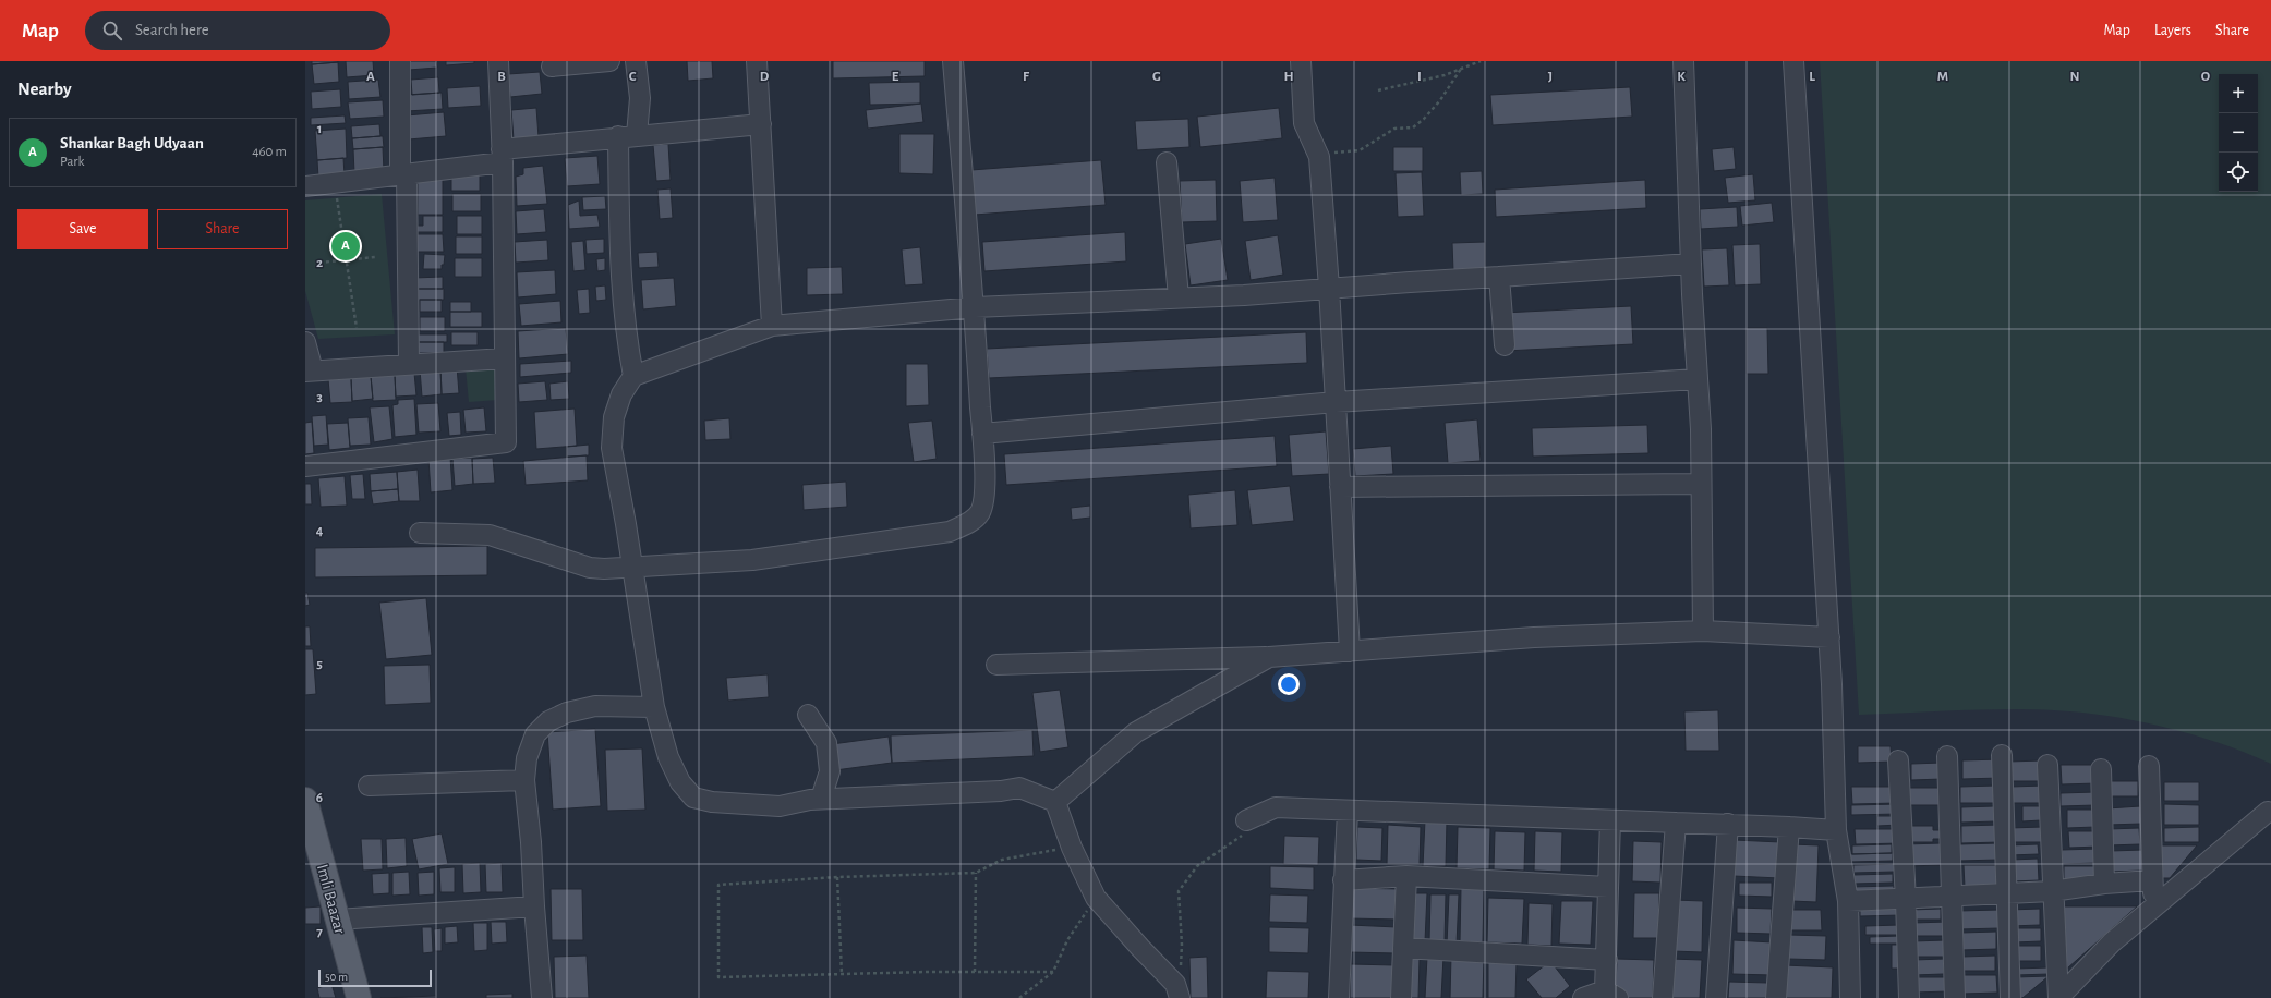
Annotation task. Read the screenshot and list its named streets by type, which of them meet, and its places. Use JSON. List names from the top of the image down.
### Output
{
  "streets": {
    "main road": ["Imli Baazar"]
  },
  "scale_bar": "50 m",
  "page": {
    "header": "Map",
    "search": "Search here",
    "nav": ["Map", "Layers", "Share"],
    "heading": "Nearby",
    "map_buttons": ["+", "−"],
    "list": [
      {
        "mark": "A",
        "name": "Shankar Bagh Udyaan",
        "note": "Park",
        "value": "460 m"
      }
    ],
    "buttons": ["Save", "Share"],
    "pins": "A",
    "scale": "50 m"
  },
  "grid": {
    "columns": [
      "A",
      "B",
      "C",
      "D",
      "E",
      "F",
      "G",
      "H",
      "I",
      "J",
      "K",
      "L",
      "M",
      "N",
      "O"
    ],
    "rows": [
      "1",
      "2",
      "3",
      "4",
      "5",
      "6",
      "7"
    ]
  }
}
